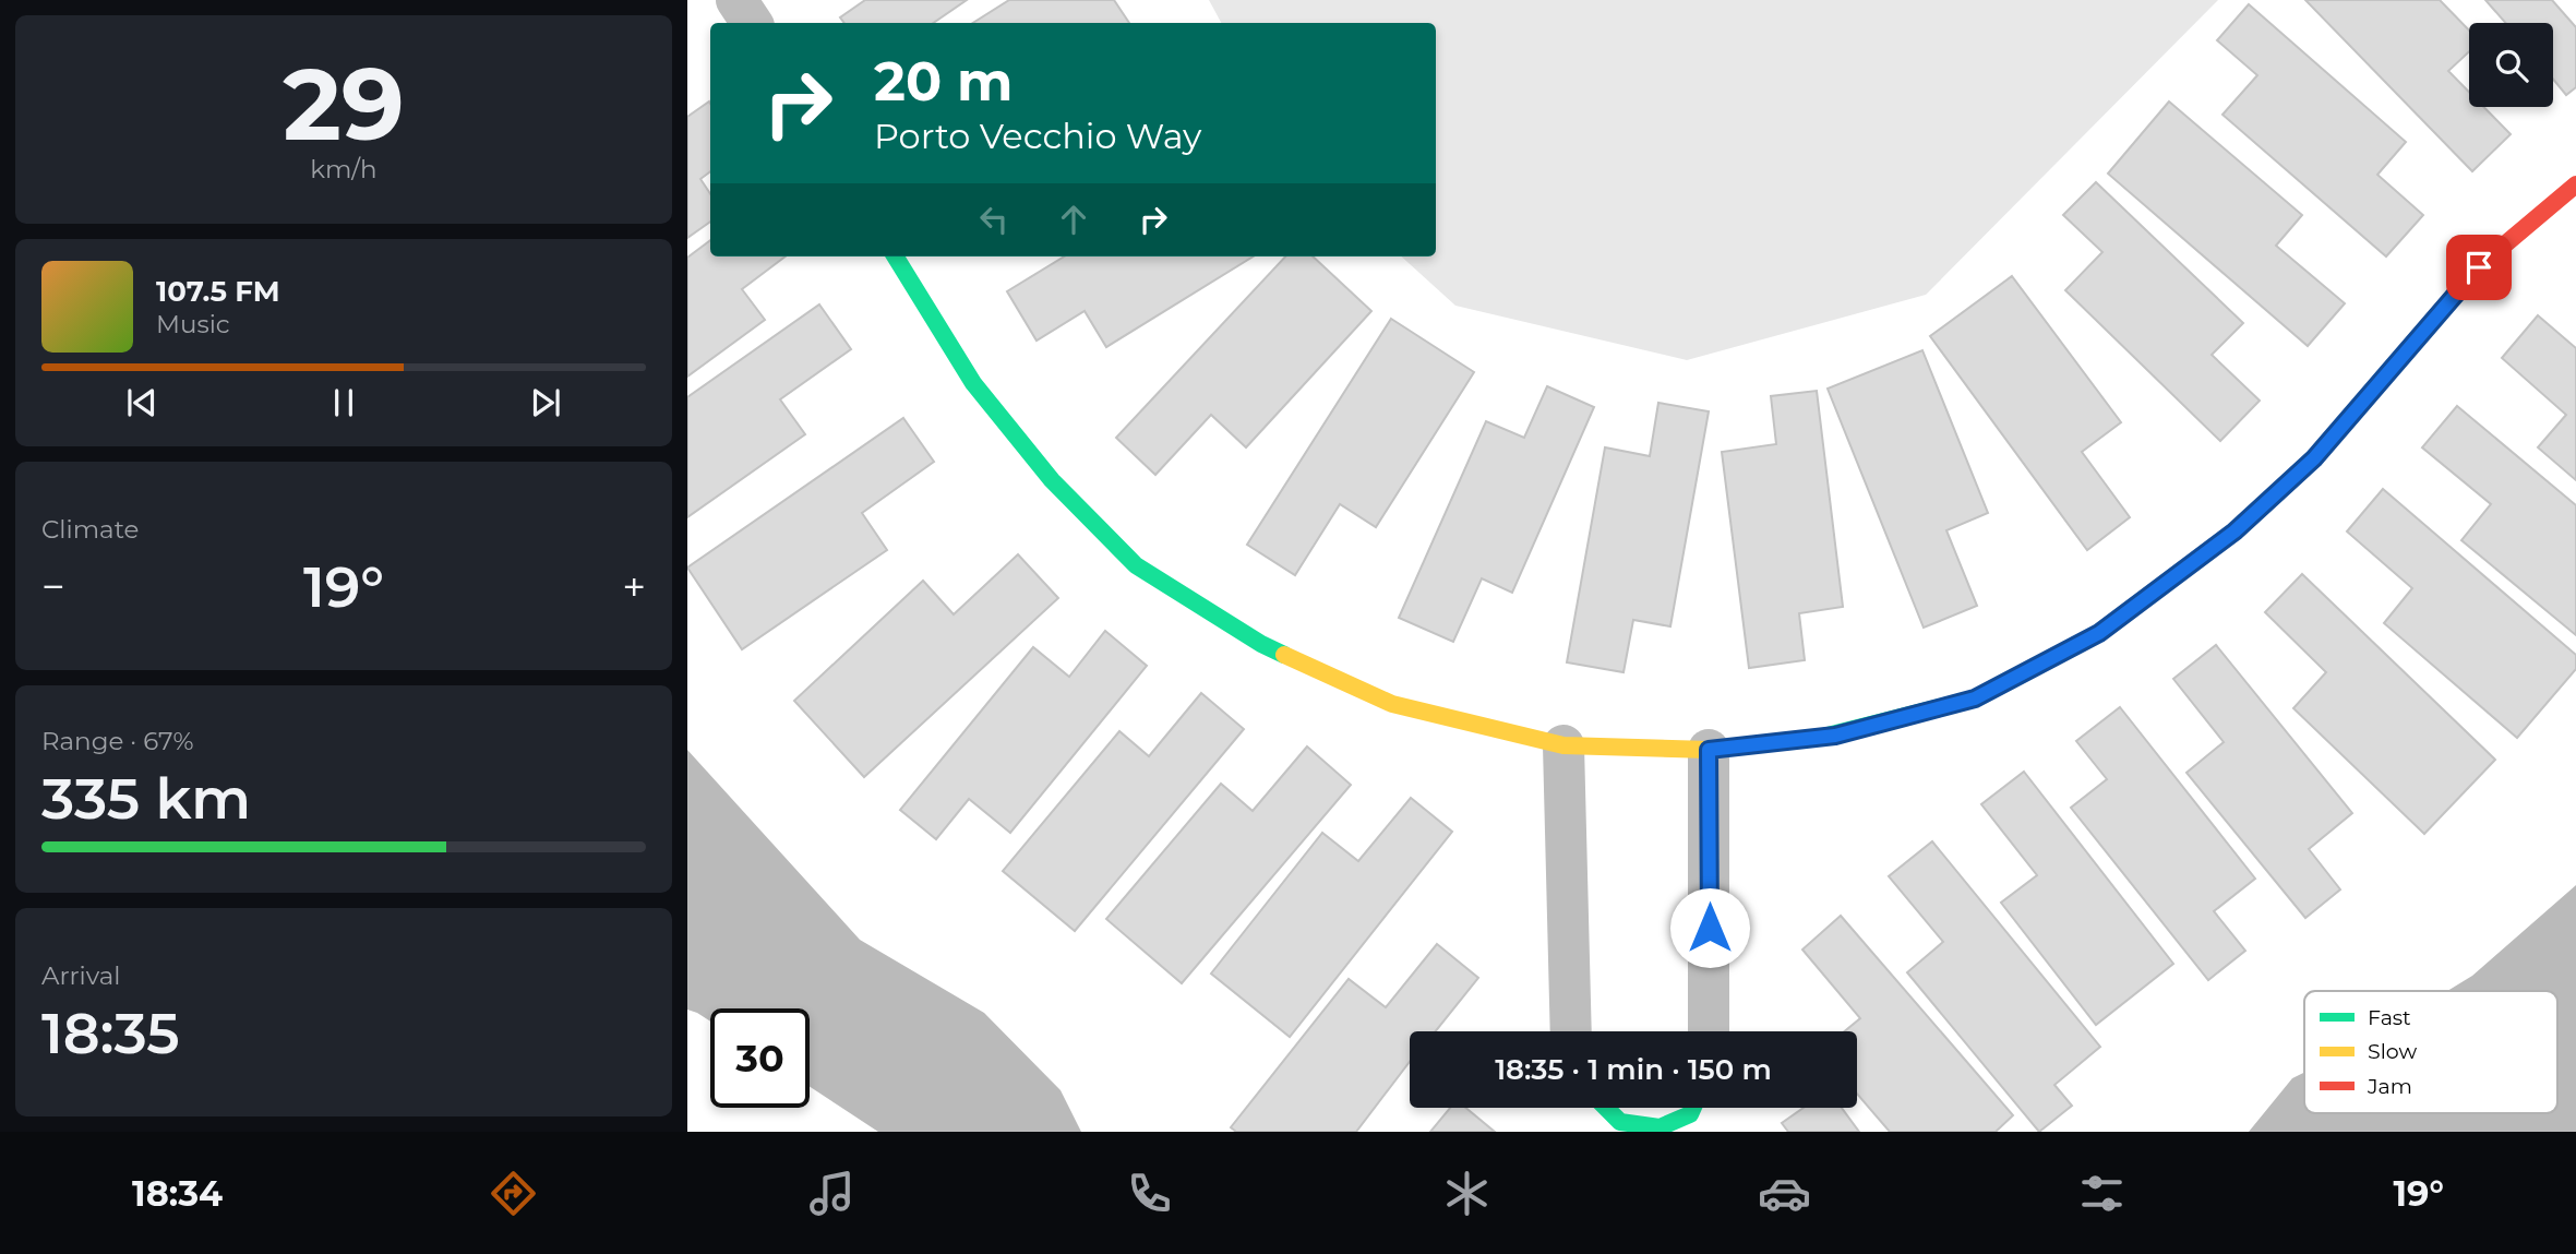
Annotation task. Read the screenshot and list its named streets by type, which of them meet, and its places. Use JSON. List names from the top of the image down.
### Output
{
  "legend": ["Fast", "Slow", "Jam"],
  "page": {
    "tile": [
      ["29", "km/h"],
      "Climate",
      ["Range · 67%", "335 km"],
      ["Arrival", "18:35"]
    ],
    "turn": ["20 m", "Porto Vecchio Way"],
    "song": ["107.5 FM", "Music"],
    "heat": ["−", "19°", "+"],
    "limit": "30",
    "trip": "18:35 · 1 min · 150 m",
    "tabs": ["18:34", "19°"]
  }
}
